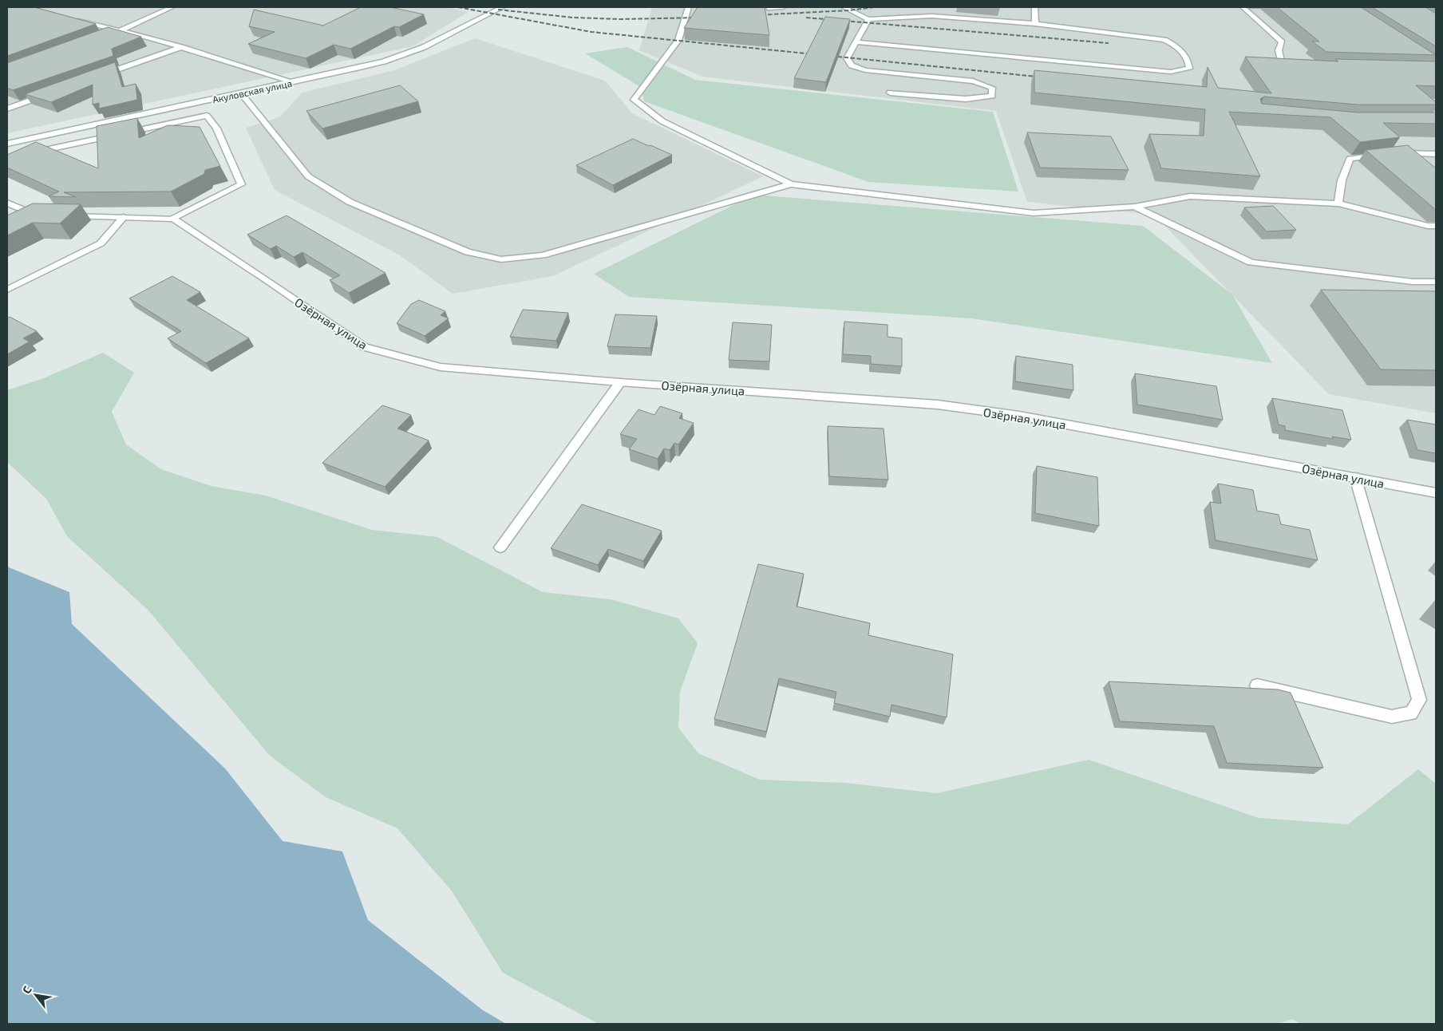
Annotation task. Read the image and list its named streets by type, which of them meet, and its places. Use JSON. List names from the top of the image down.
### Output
{
  "streets": {
    "street": ["Акуловская улица", "Озёрная улица"]
  },
  "north": "top left"
}
